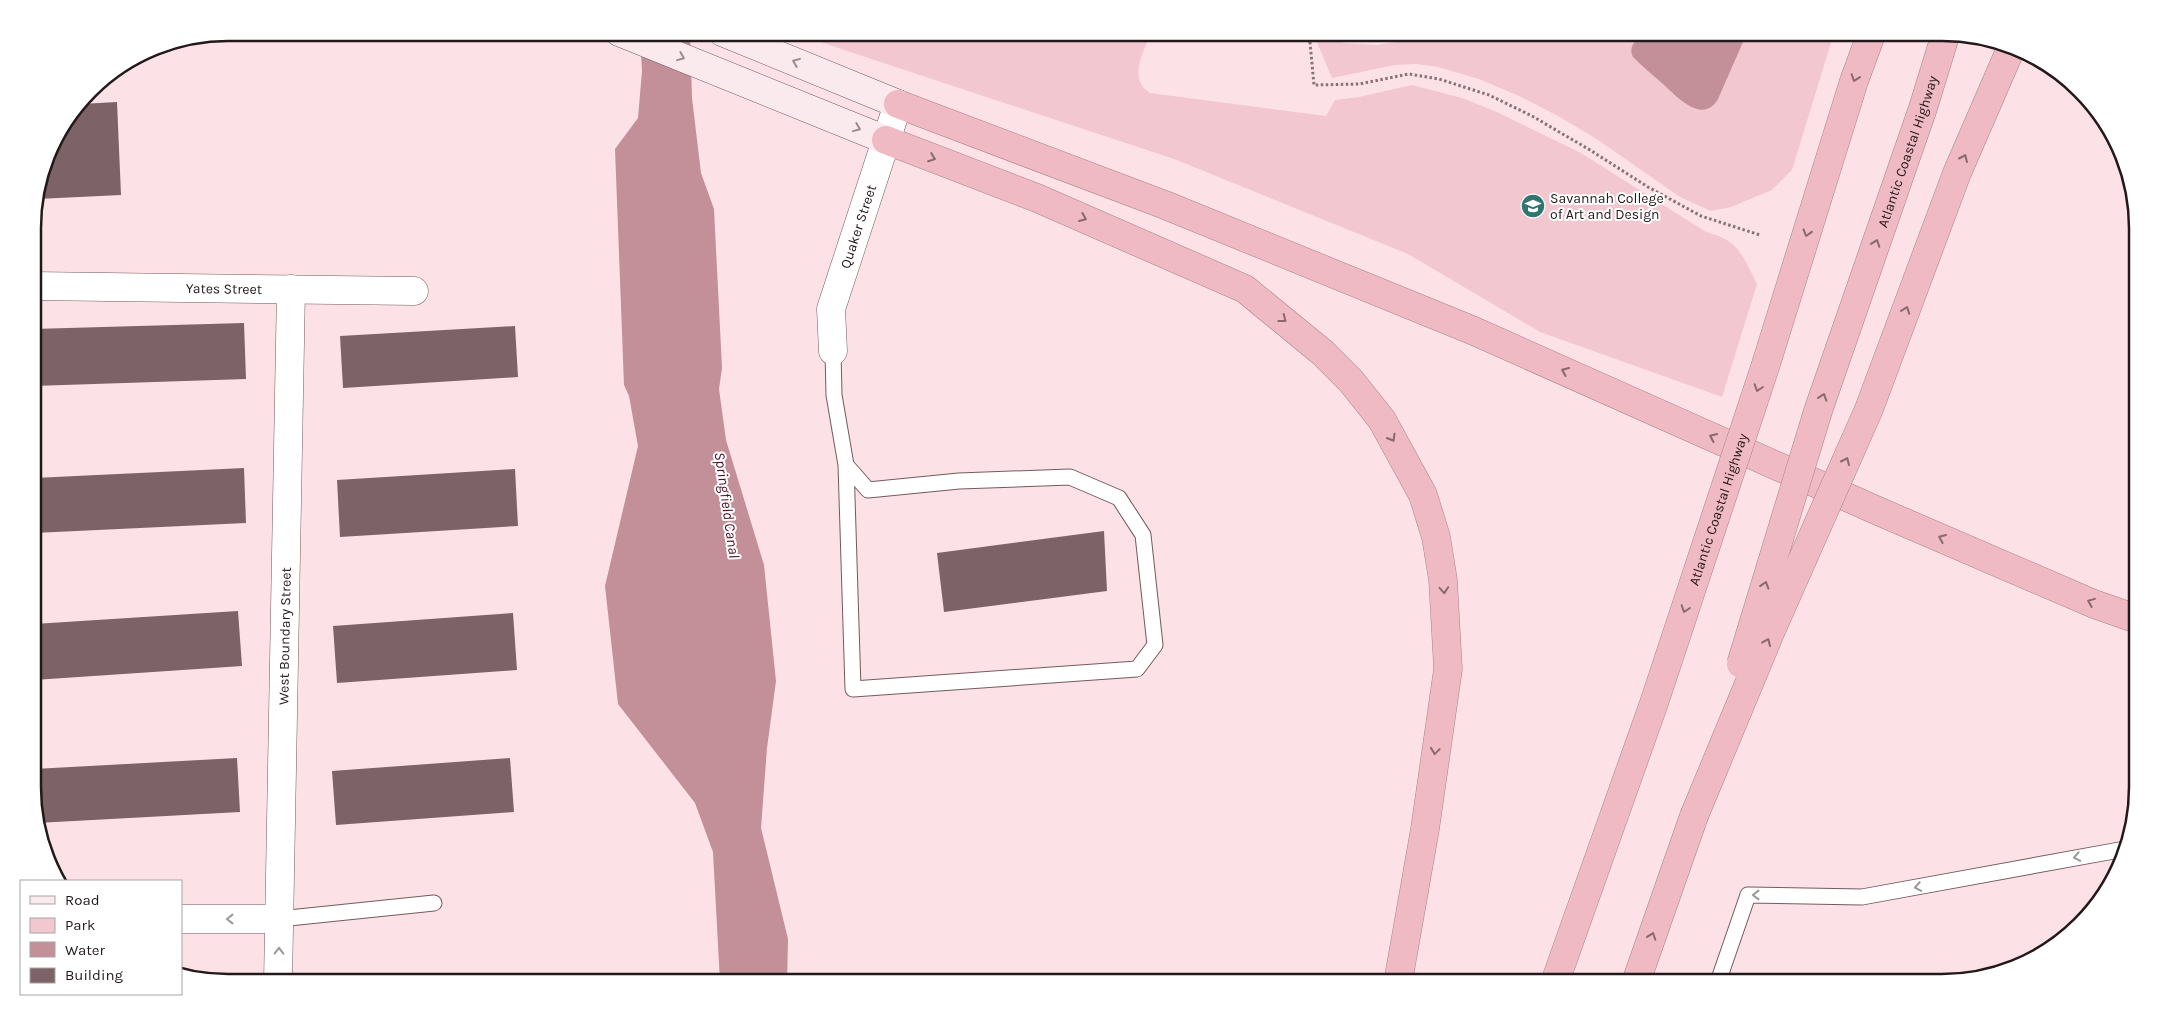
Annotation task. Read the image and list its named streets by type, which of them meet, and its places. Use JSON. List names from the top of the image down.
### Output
{
  "streets": {
    "highway": ["Atlantic Coastal Highway"],
    "street": ["Quaker Street", "Yates Street", "West Boundary Street"]
  },
  "crossings": [
    ["Yates Street", "West Boundary Street"]
  ],
  "water": ["Springfield Canal"],
  "places": {
    "school or university": ["Savannah College of Art and Design"]
  },
  "legend": [
    "Road",
    "Park",
    "Water",
    "Building"
  ]
}
